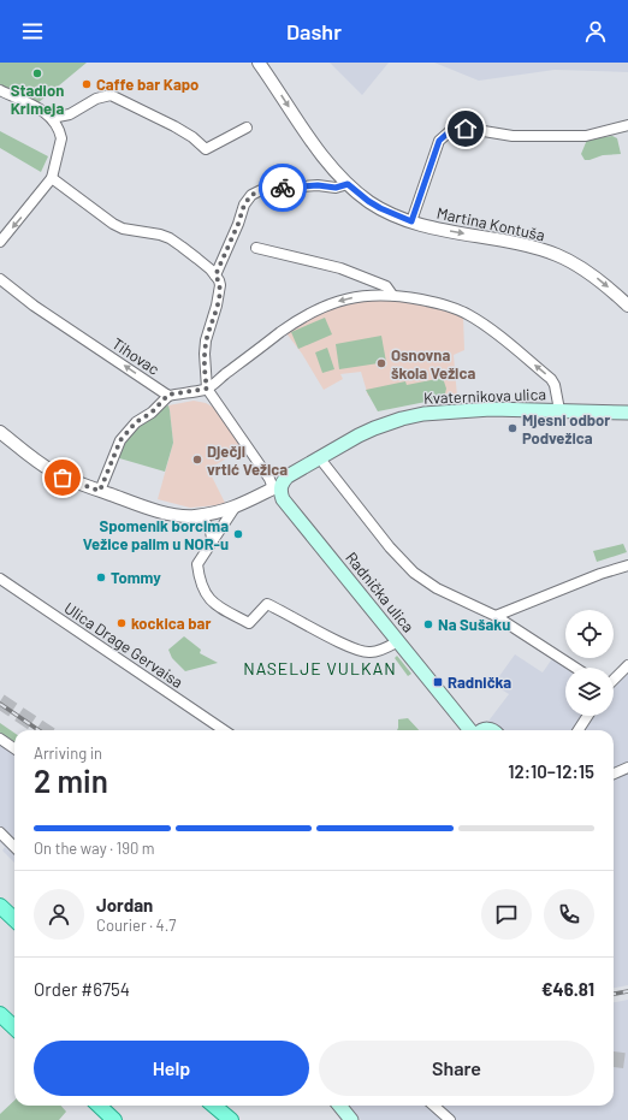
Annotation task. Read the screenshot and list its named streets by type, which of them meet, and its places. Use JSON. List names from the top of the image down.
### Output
{
  "streets": {
    "main road": ["Kvaternikova ulica", "Radnička ulica"],
    "street": ["Martina Kontuša", "Tihovac", "Ulica Drage Gervaisa"]
  },
  "crossings": [
    ["Tihovac", "Kvaternikova ulica"],
    ["Tihovac", "Radnička ulica"],
    ["Kvaternikova ulica", "Radnička ulica"]
  ],
  "one_way": ["Martina Kontuša"],
  "districts": ["NASELJE VULKAN"],
  "places": {
    "other": [
      "Stadion Krimeja",
      "Caffe bar Kapo",
      "Osnovna škola Vežica",
      "Mjesni odbor Podvežica",
      "Dječji vrtić Vežica",
      "Spomenik borcima Vežice palim u NOR-u",
      "Tommy",
      "kockica bar",
      "Na Sušaku"
    ],
    "transit": ["Radnička"]
  },
  "page": {
    "header": "Dashr",
    "heading": ["2 min", "Arriving in", "12:10–12:15"],
    "panel": [
      "Jordan",
      "Courier · 4.7",
      "Order #6754",
      "€46.81"
    ],
    "bar": "On the way · 190 m",
    "buttons": ["Help", "Share"]
  }
}
